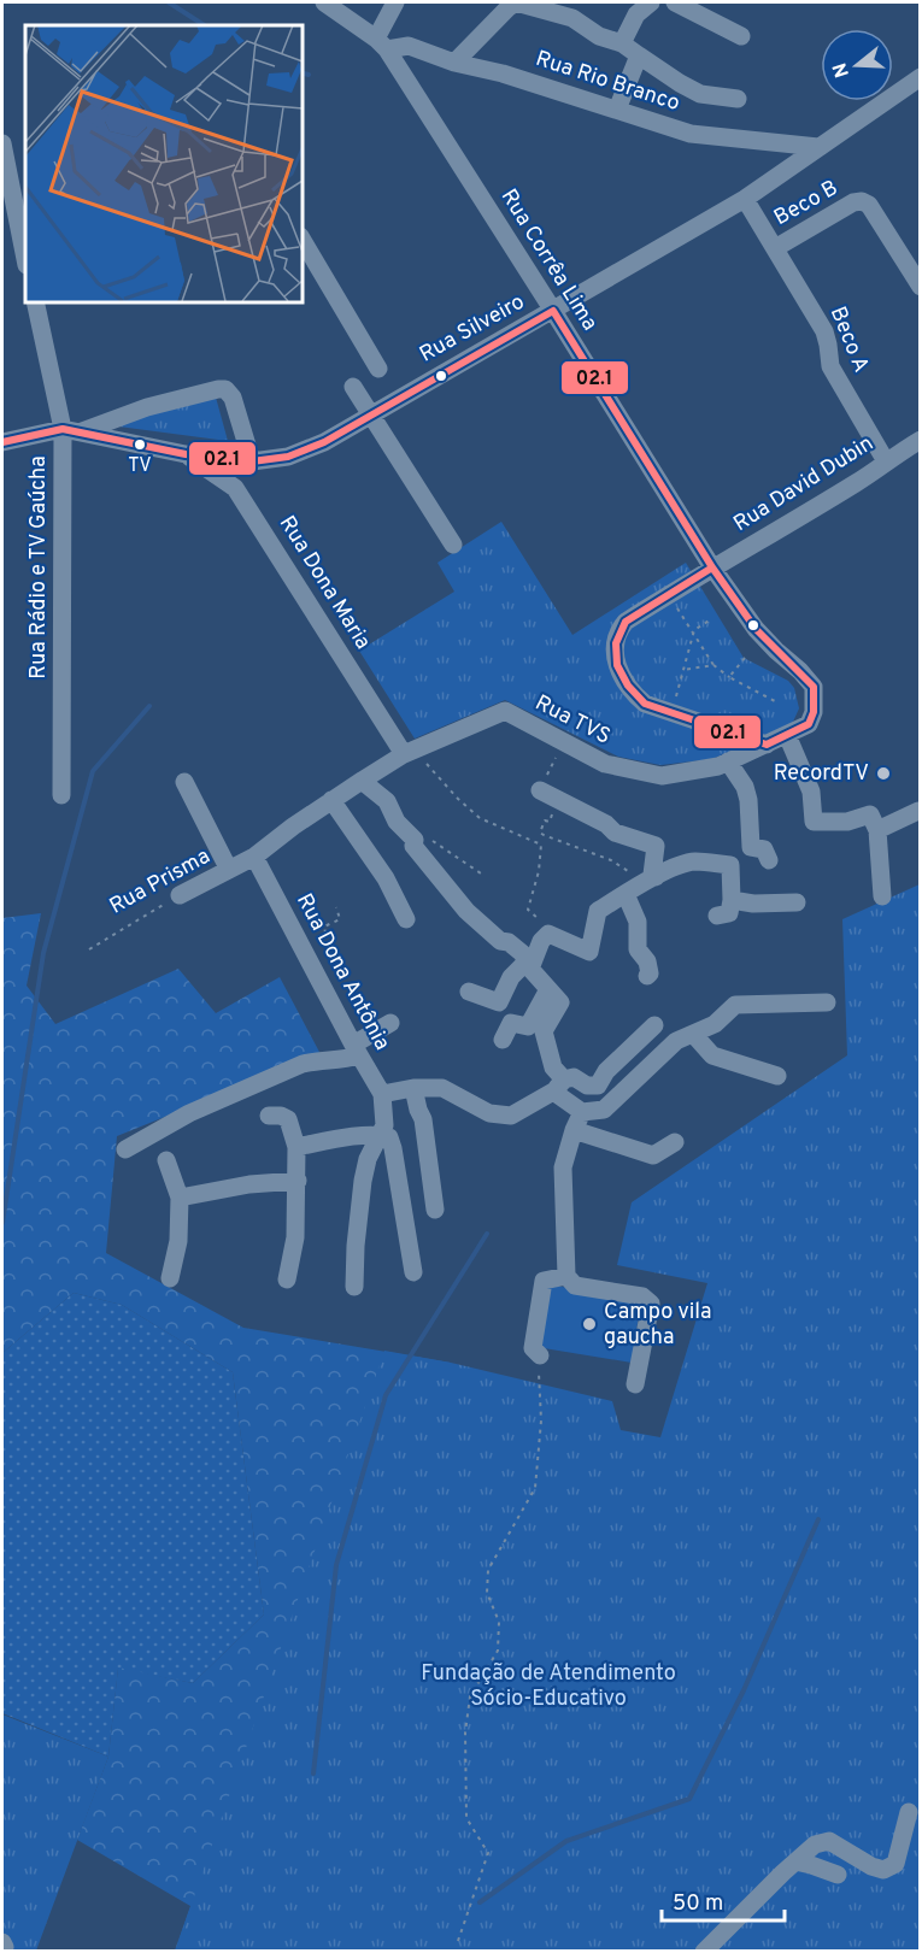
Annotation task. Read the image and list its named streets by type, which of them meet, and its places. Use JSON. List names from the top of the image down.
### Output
{
  "streets": {
    "street": [
      "Rua Rio Branco",
      "Beco B",
      "Rua Corrêa Lima",
      "Rua Silveiro",
      "Beco A",
      "Rua David Dubin",
      "Rua Rádio e TV Gaúcha",
      "Rua Dona Maria",
      "Rua TVS",
      "Rua Prisma",
      "Rua Dona Antônia"
    ]
  },
  "crossings": [
    ["Rua Rio Branco", "Rua Corrêa Lima"],
    ["Rua Rio Branco", "Rua Silveiro"],
    ["Beco B", "Beco A"],
    ["Rua Corrêa Lima", "Rua Silveiro"],
    ["Rua Corrêa Lima", "Rua David Dubin"],
    ["Rua Corrêa Lima", "Rua TVS"],
    ["Rua Silveiro", "Beco A"],
    ["Rua Silveiro", "Rua Rádio e TV Gaúcha"],
    ["Rua Silveiro", "Rua Dona Maria"],
    ["Beco A", "Rua David Dubin"],
    ["Rua David Dubin", "Rua TVS"],
    ["Rua Dona Maria", "Rua TVS"],
    ["Rua Prisma", "Rua Dona Antônia"]
  ],
  "parks": ["Fundação de Atendimento Sócio-Educativo"],
  "places": ["TV", "RecordTV", "Campo vila gaucha"],
  "lines": ["transit line 02.1"],
  "scale_bar": "50 m",
  "north": "left"
}
